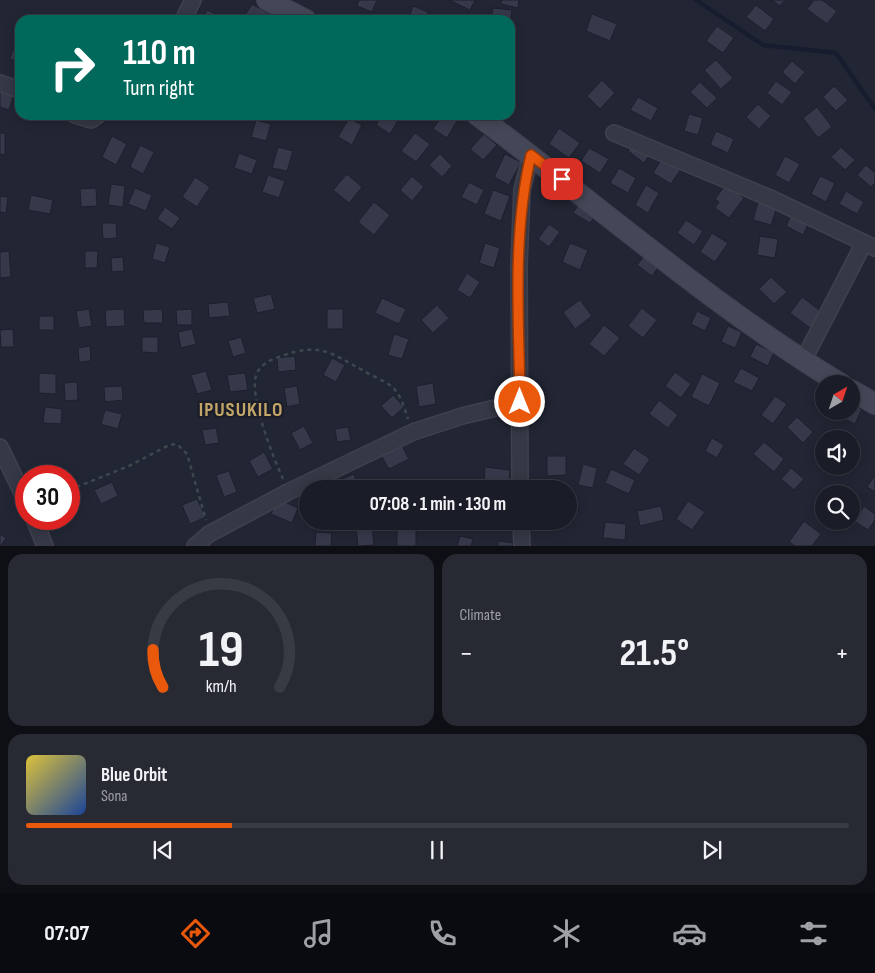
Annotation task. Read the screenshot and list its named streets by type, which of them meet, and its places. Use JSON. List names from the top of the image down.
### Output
{
  "districts": ["IPUSUKILO"],
  "north": "top right",
  "page": {
    "turn": ["110 m", "Turn right"],
    "limit": "30",
    "trip": "07:08 · 1 min · 130 m",
    "tile": "Climate",
    "heat": ["−", "21.5°", "+"],
    "song": ["Blue Orbit", "Sona"],
    "tabs": "07:07",
    "gauge": ["19", "km/h"]
  }
}
